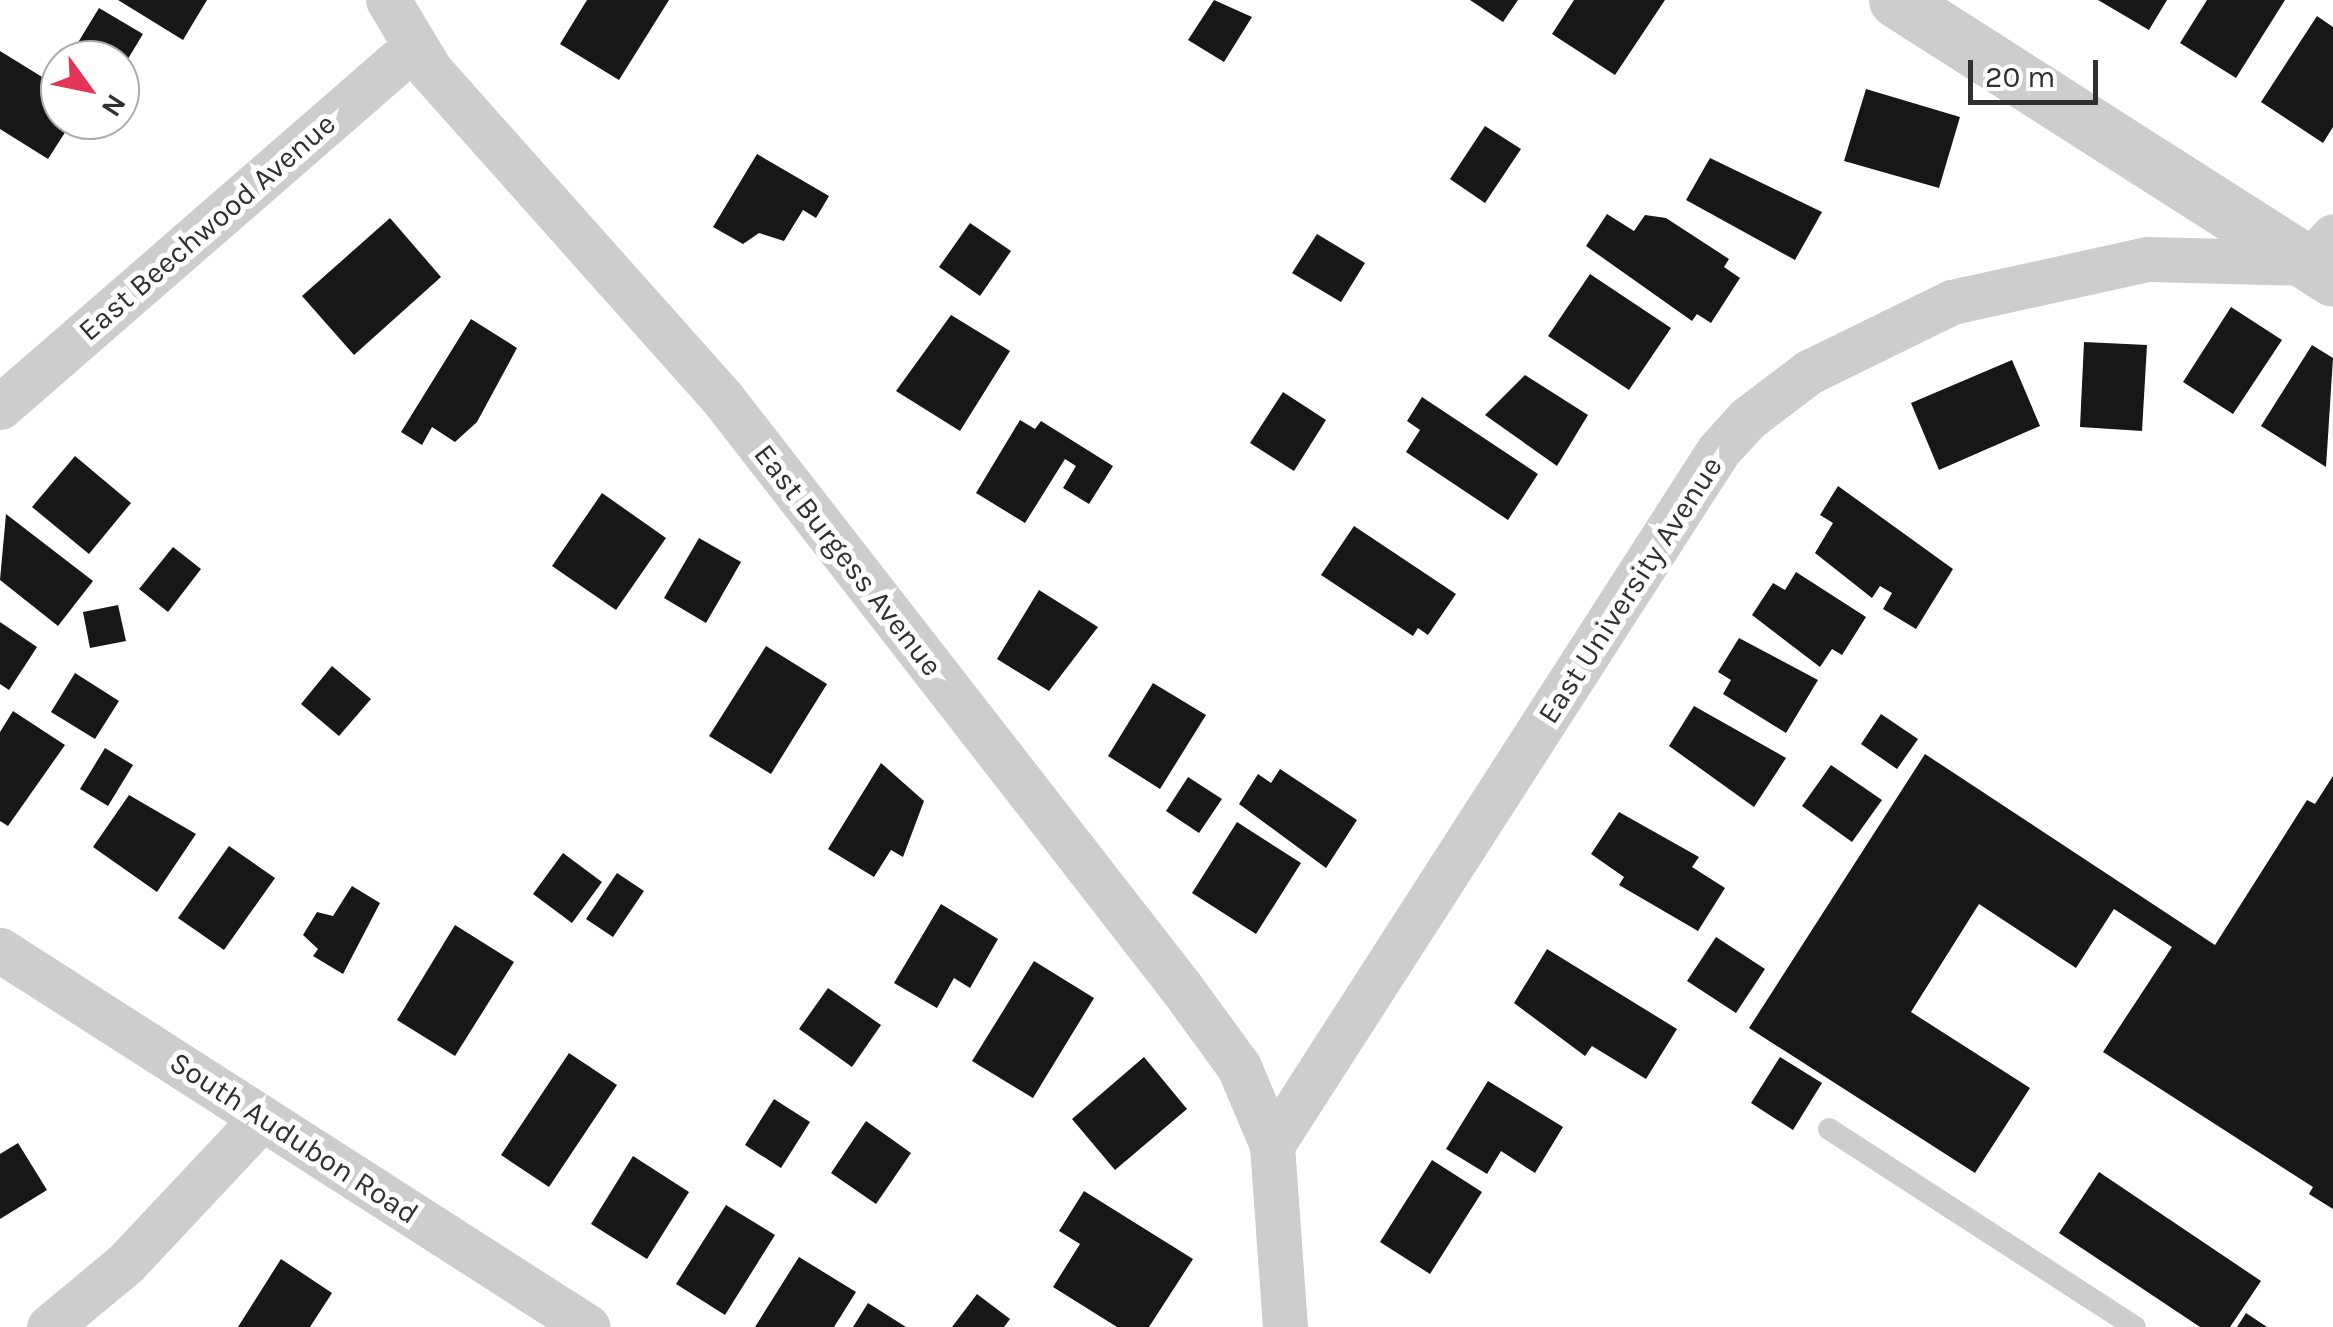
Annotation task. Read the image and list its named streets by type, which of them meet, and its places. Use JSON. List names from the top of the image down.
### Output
{
  "streets": {
    "street": [
      "East Beechwood Avenue",
      "East Burgess Avenue",
      "East University Avenue",
      "South Audubon Road"
    ]
  },
  "crossings": [
    ["East Beechwood Avenue", "East Burgess Avenue"],
    ["East Burgess Avenue", "East University Avenue"]
  ],
  "scale_bar": "20 m",
  "north": "bottom right"
}
